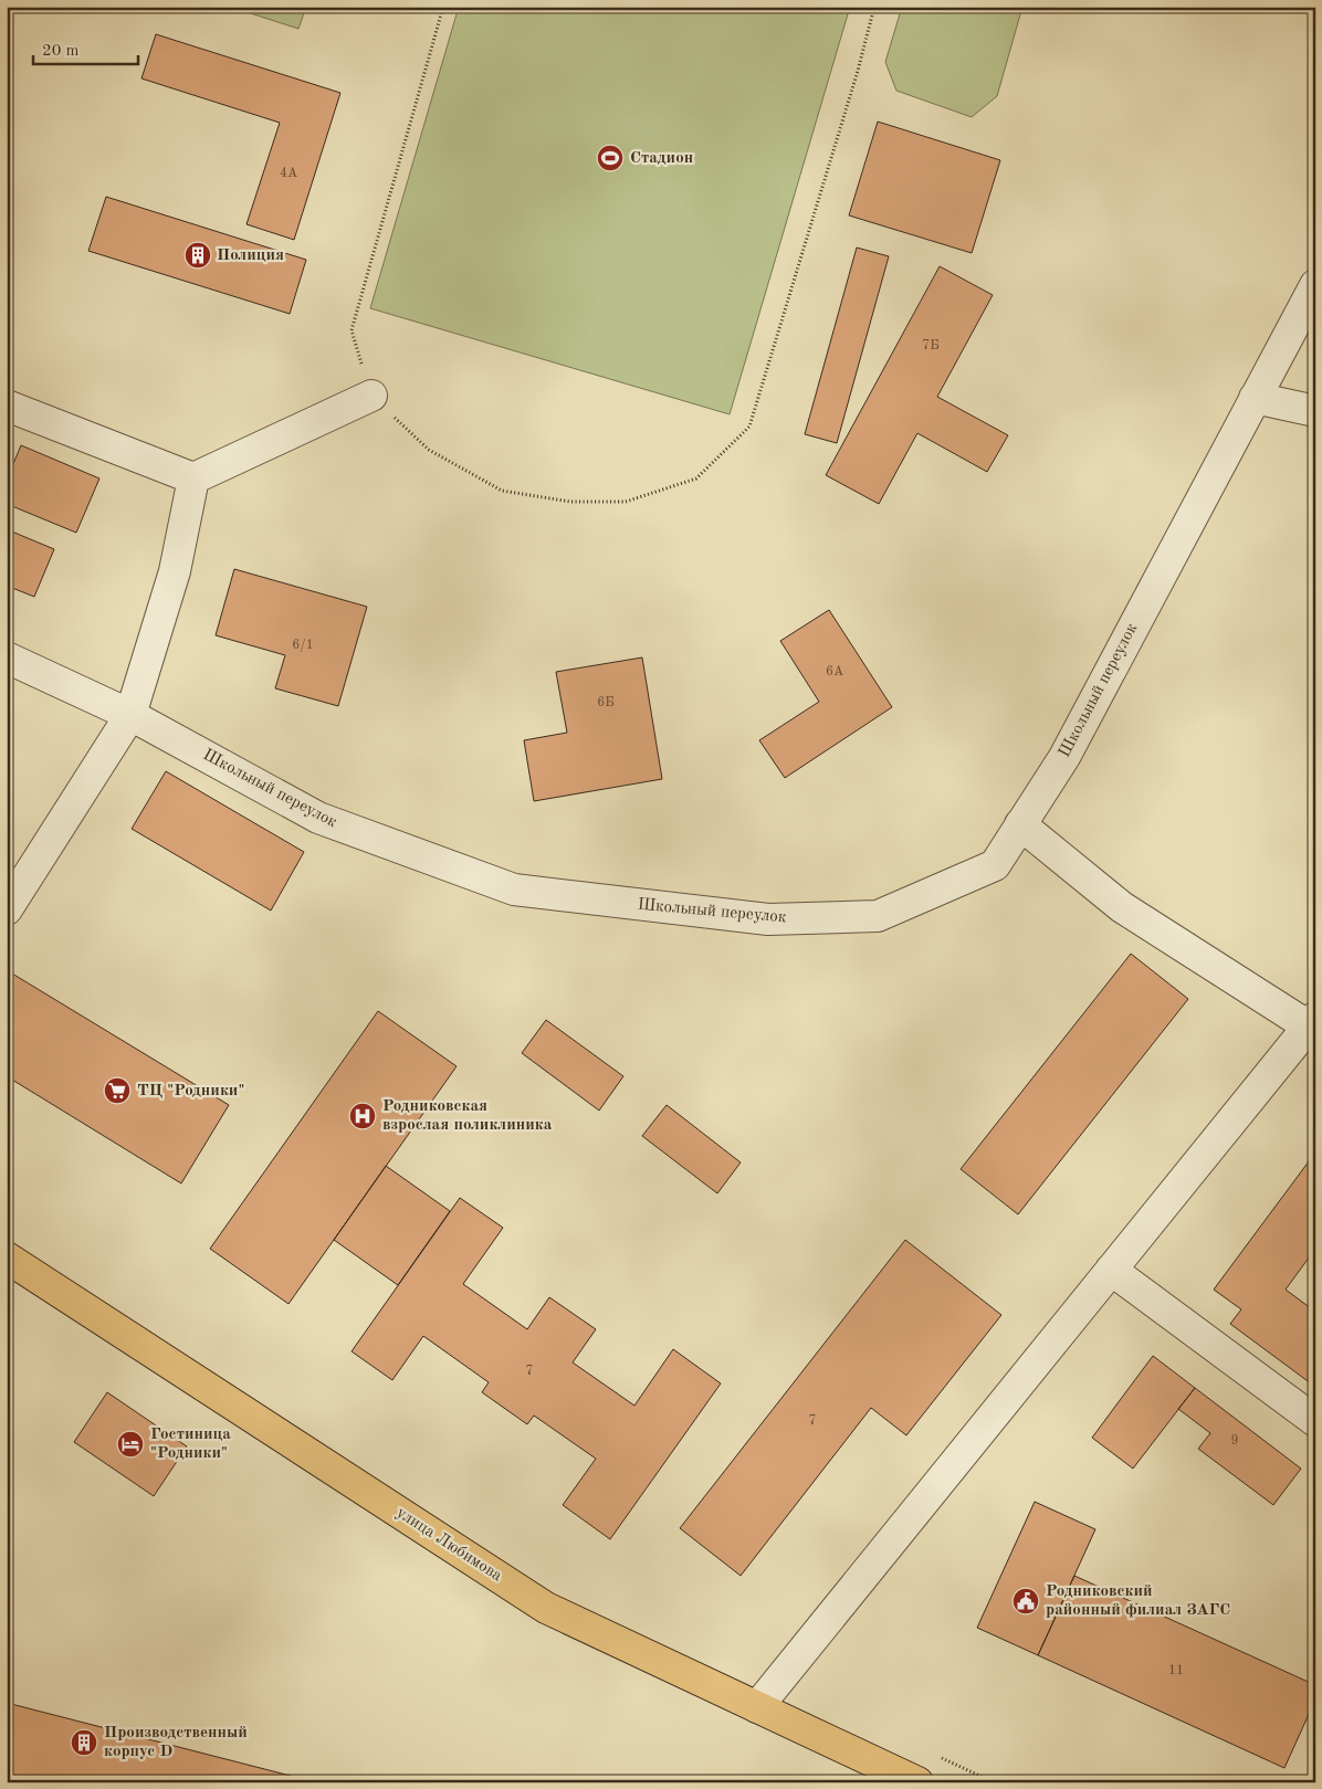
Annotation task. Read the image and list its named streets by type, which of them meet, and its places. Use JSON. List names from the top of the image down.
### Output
{
  "streets": {
    "main road": ["улица Любимова"],
    "street": ["Школьный переулок"]
  },
  "places": {
    "sports": ["Стадион"],
    "building": ["Полиция", "Производственный корпус D"],
    "supermarket": ["ТЦ \"Родники\""],
    "hospital": ["Родниковская взрослая поликлиника"],
    "hotel": ["Гостиница \"Родники\""],
    "public building": ["Родниковский районный филиал ЗАГС"]
  },
  "house_numbers": [
    "4А",
    "7Б",
    "6/1",
    "6А",
    "6Б",
    "7",
    "7",
    "9",
    "11"
  ],
  "scale_bar": "20 m"
}
